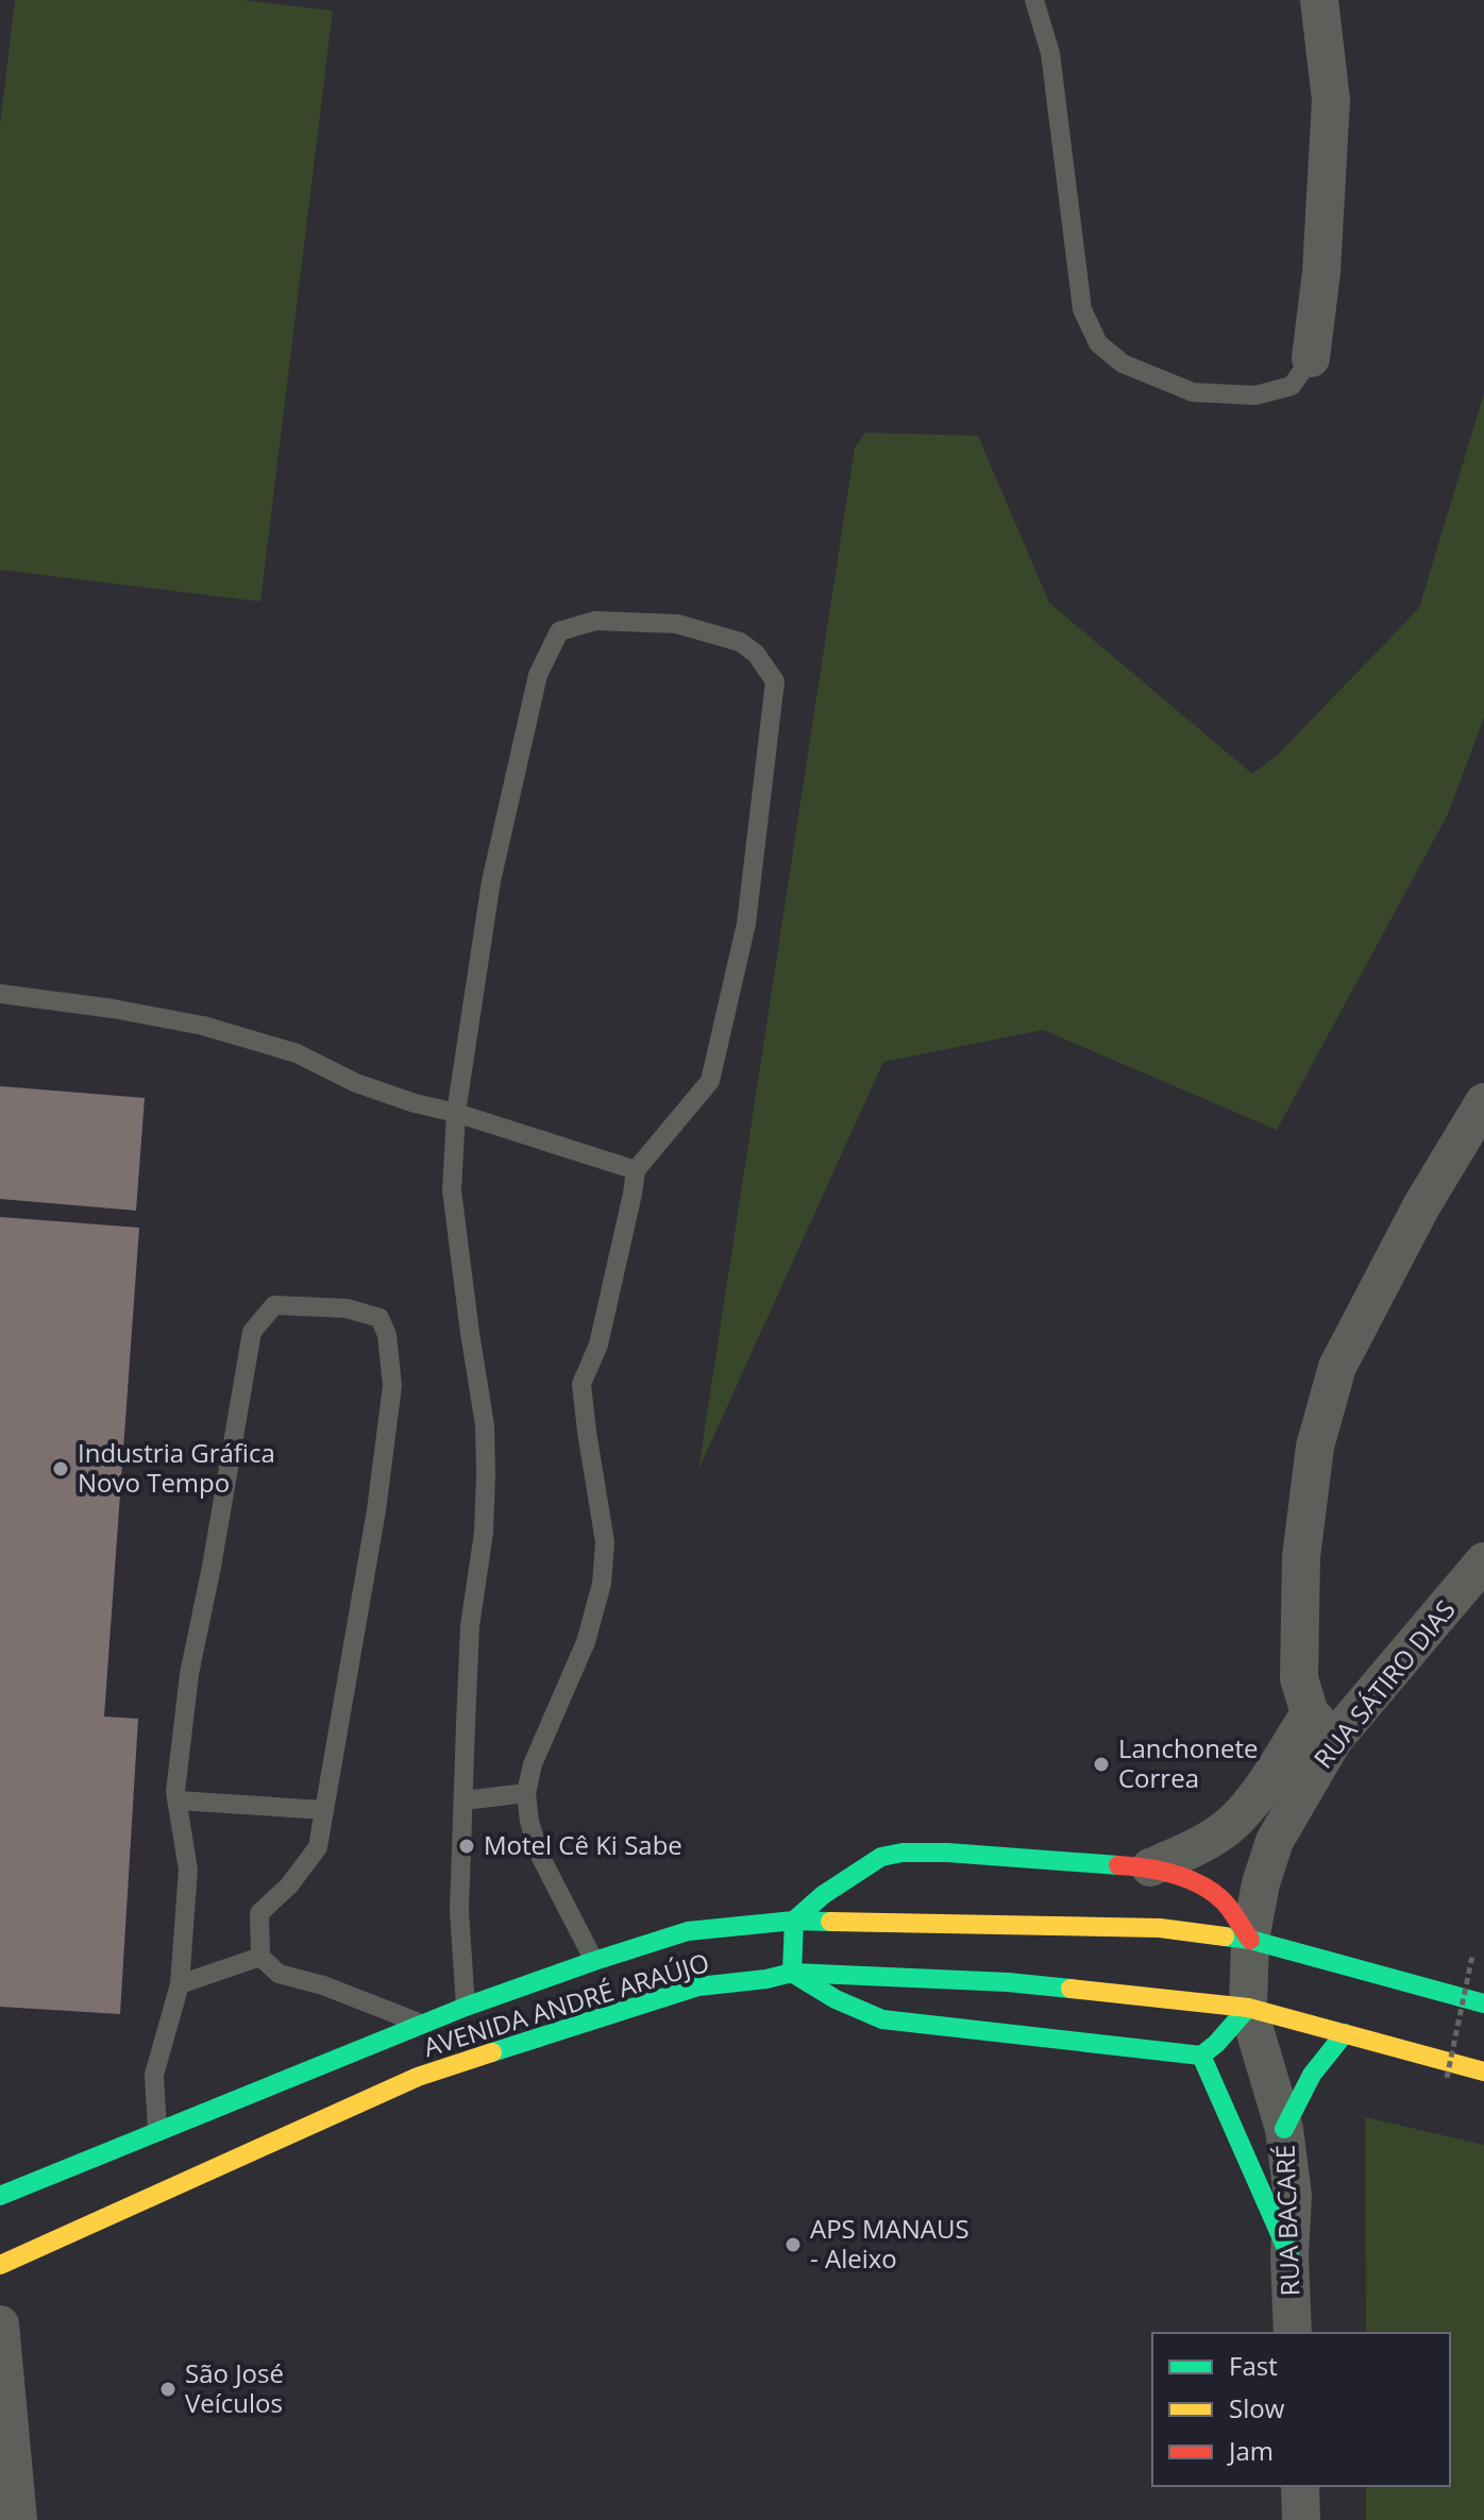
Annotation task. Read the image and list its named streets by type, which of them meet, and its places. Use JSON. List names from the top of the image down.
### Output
{
  "streets": {
    "main road": ["AVENIDA ANDRÉ ARAÚJO"],
    "street": ["RUA SÁTIRO DIAS", "RUA BACARÉ"]
  },
  "crossings": [
    ["RUA SÁTIRO DIAS", "AVENIDA ANDRÉ ARAÚJO"],
    ["RUA SÁTIRO DIAS", "RUA BACARÉ"],
    ["AVENIDA ANDRÉ ARAÚJO", "RUA BACARÉ"]
  ],
  "places": [
    "Industria Gráfica Novo Tempo",
    "Lanchonete Correa",
    "Motel Cê Ki Sabe",
    "APS MANAUS - Aleixo",
    "São José Veículos"
  ],
  "legend": ["Fast", "Slow", "Jam"]
}
